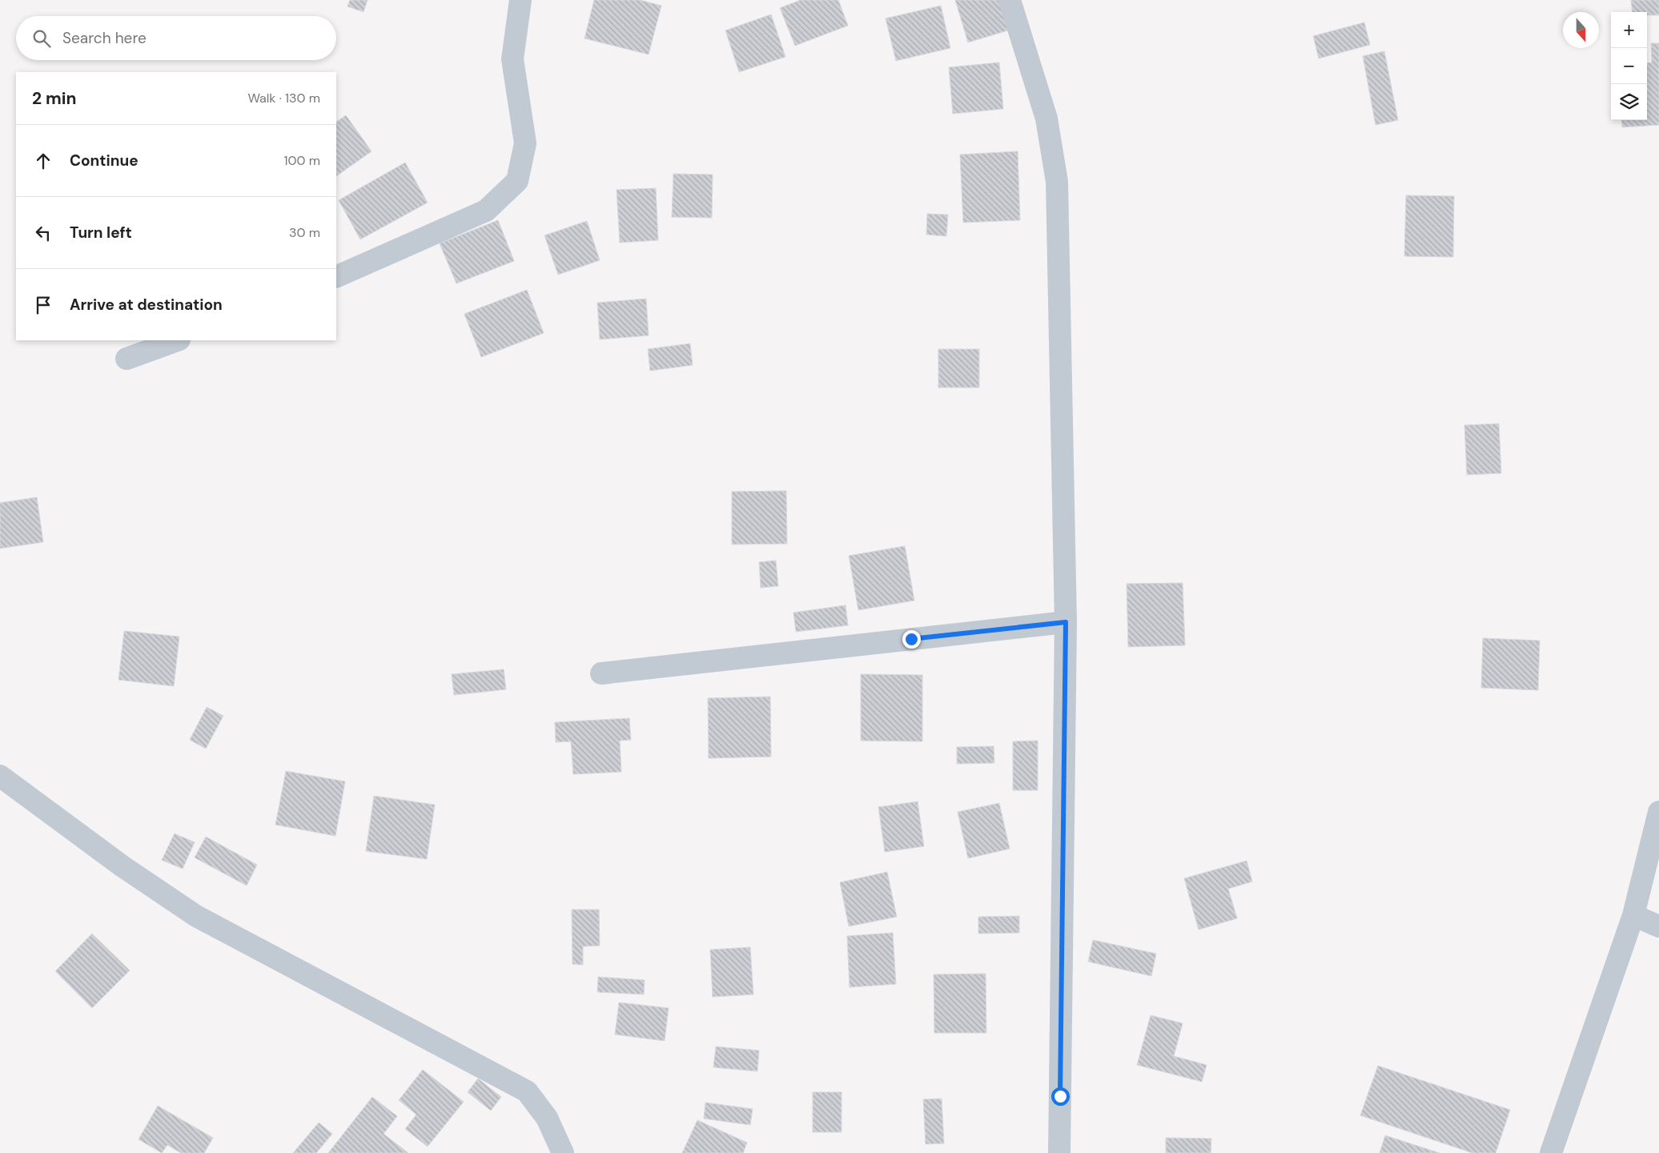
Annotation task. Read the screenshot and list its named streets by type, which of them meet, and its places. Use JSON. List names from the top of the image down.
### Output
{
  "north": "bottom",
  "page": {
    "map_buttons": ["+", "−"],
    "search": "Search here",
    "heading": ["2 min", "Walk · 130 m"],
    "list": [
      ["Continue", "100 m"],
      ["Turn left", "30 m"],
      "Arrive at destination"
    ]
  }
}
